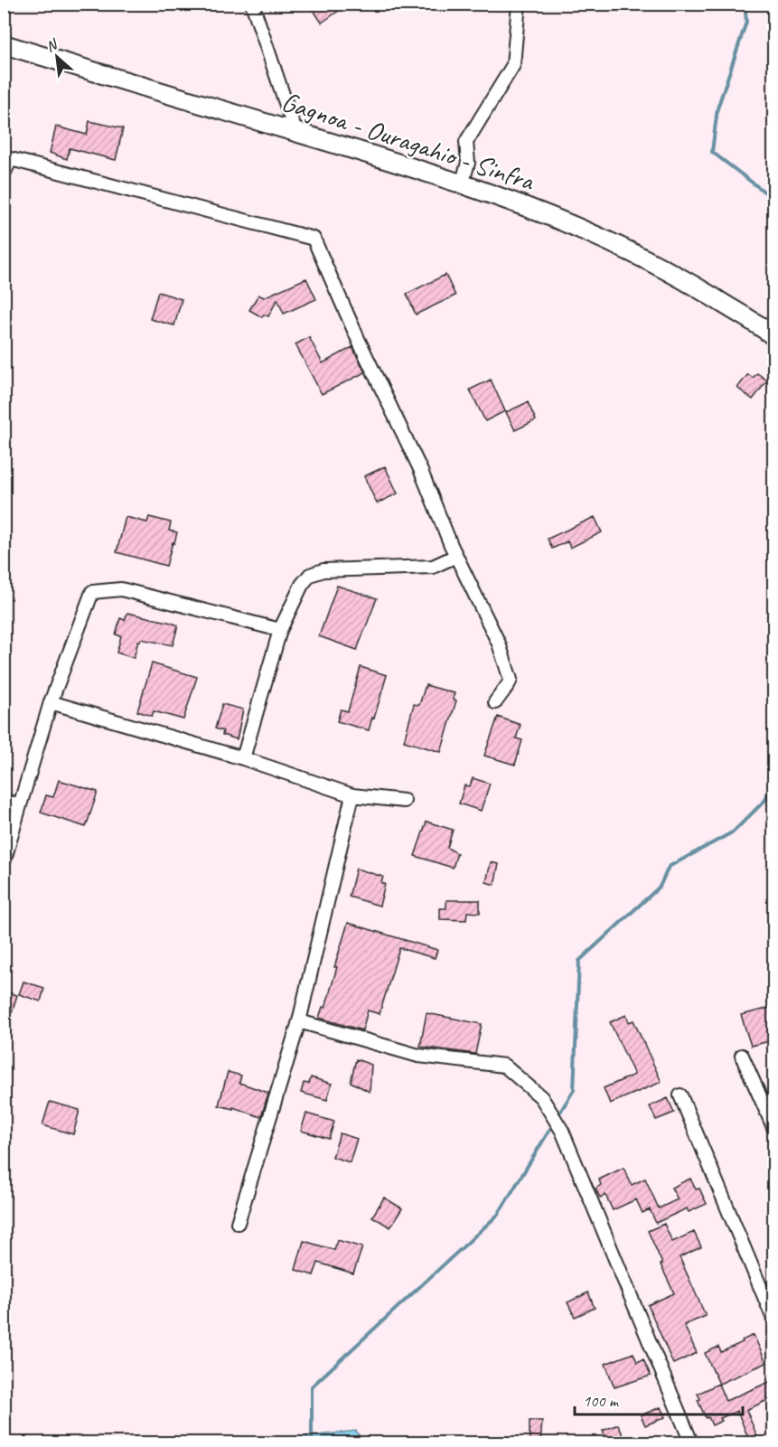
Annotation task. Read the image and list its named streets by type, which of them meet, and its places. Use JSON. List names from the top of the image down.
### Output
{
  "streets": {
    "main road": ["Gagnoa - Ouragahio - Sinfra"]
  },
  "scale_bar": "100 m",
  "north": "top left"
}
